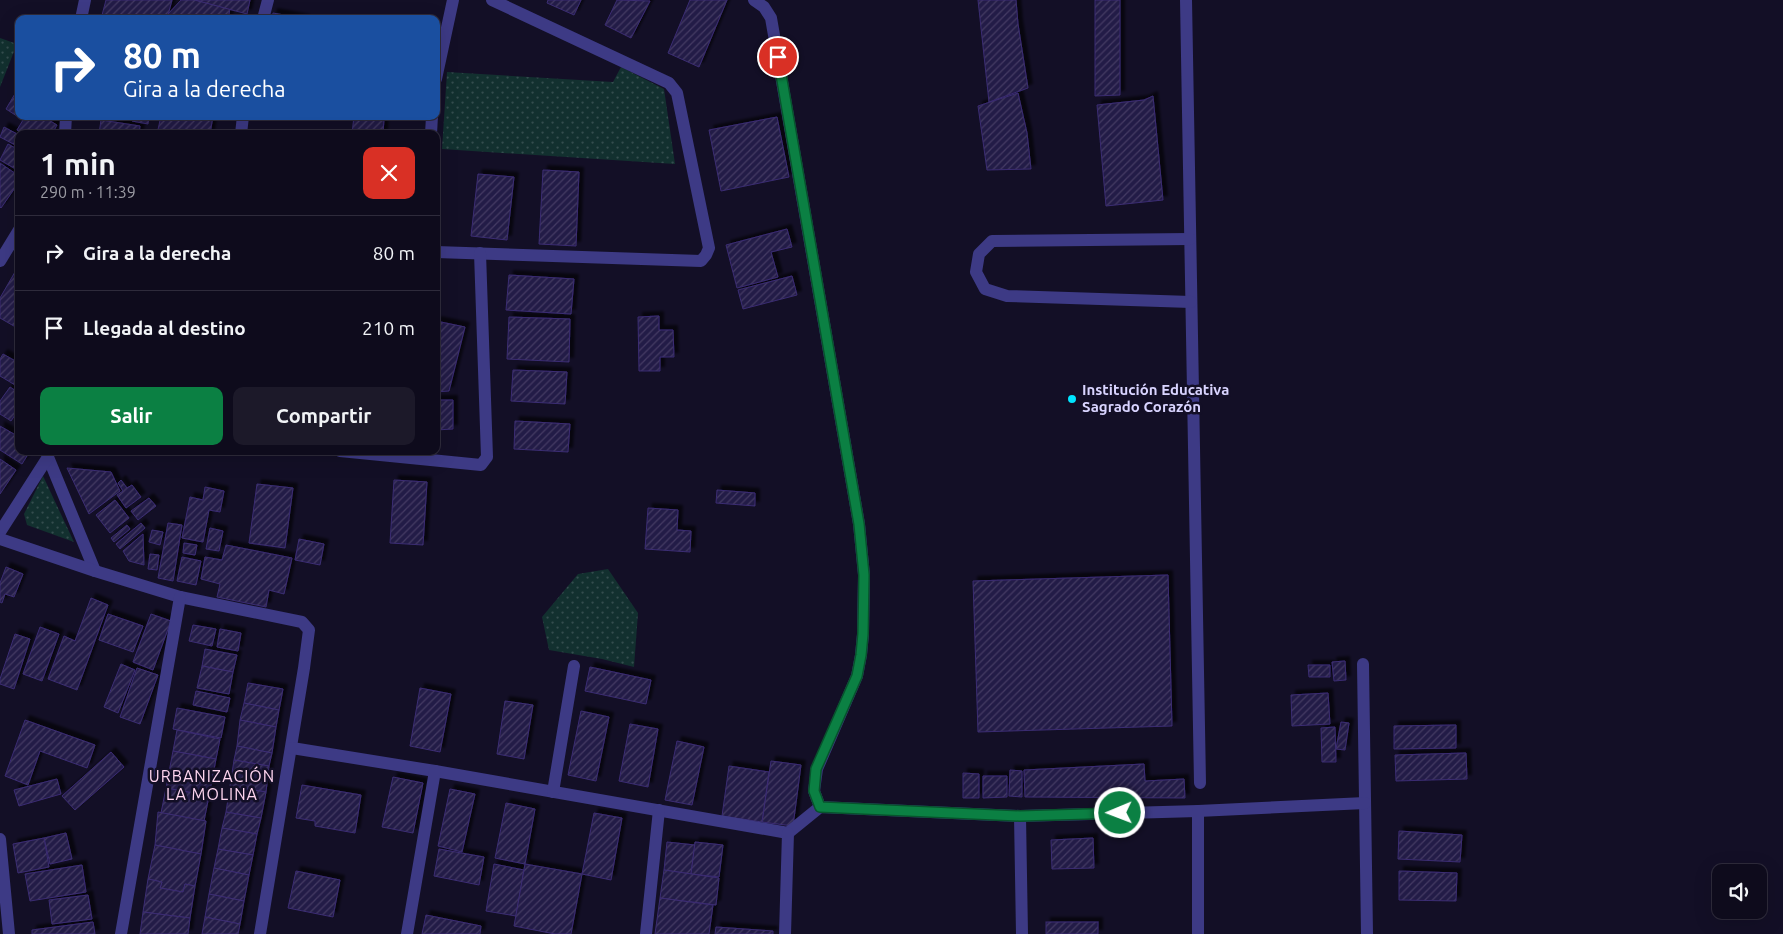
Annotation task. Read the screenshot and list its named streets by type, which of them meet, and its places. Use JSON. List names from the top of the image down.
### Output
{
  "districts": ["URBANIZACIÓN LA MOLINA"],
  "places": ["Institución Educativa Sagrado Corazón"],
  "page": {
    "turn": ["80 m", "Gira a la derecha"],
    "heading": ["1 min", "290 m · 11:39"],
    "list": [
      {
        "name": "Gira a la derecha",
        "value": "80 m"
      },
      {
        "name": "Llegada al destino",
        "value": "210 m"
      }
    ],
    "buttons": ["Salir", "Compartir"]
  }
}
